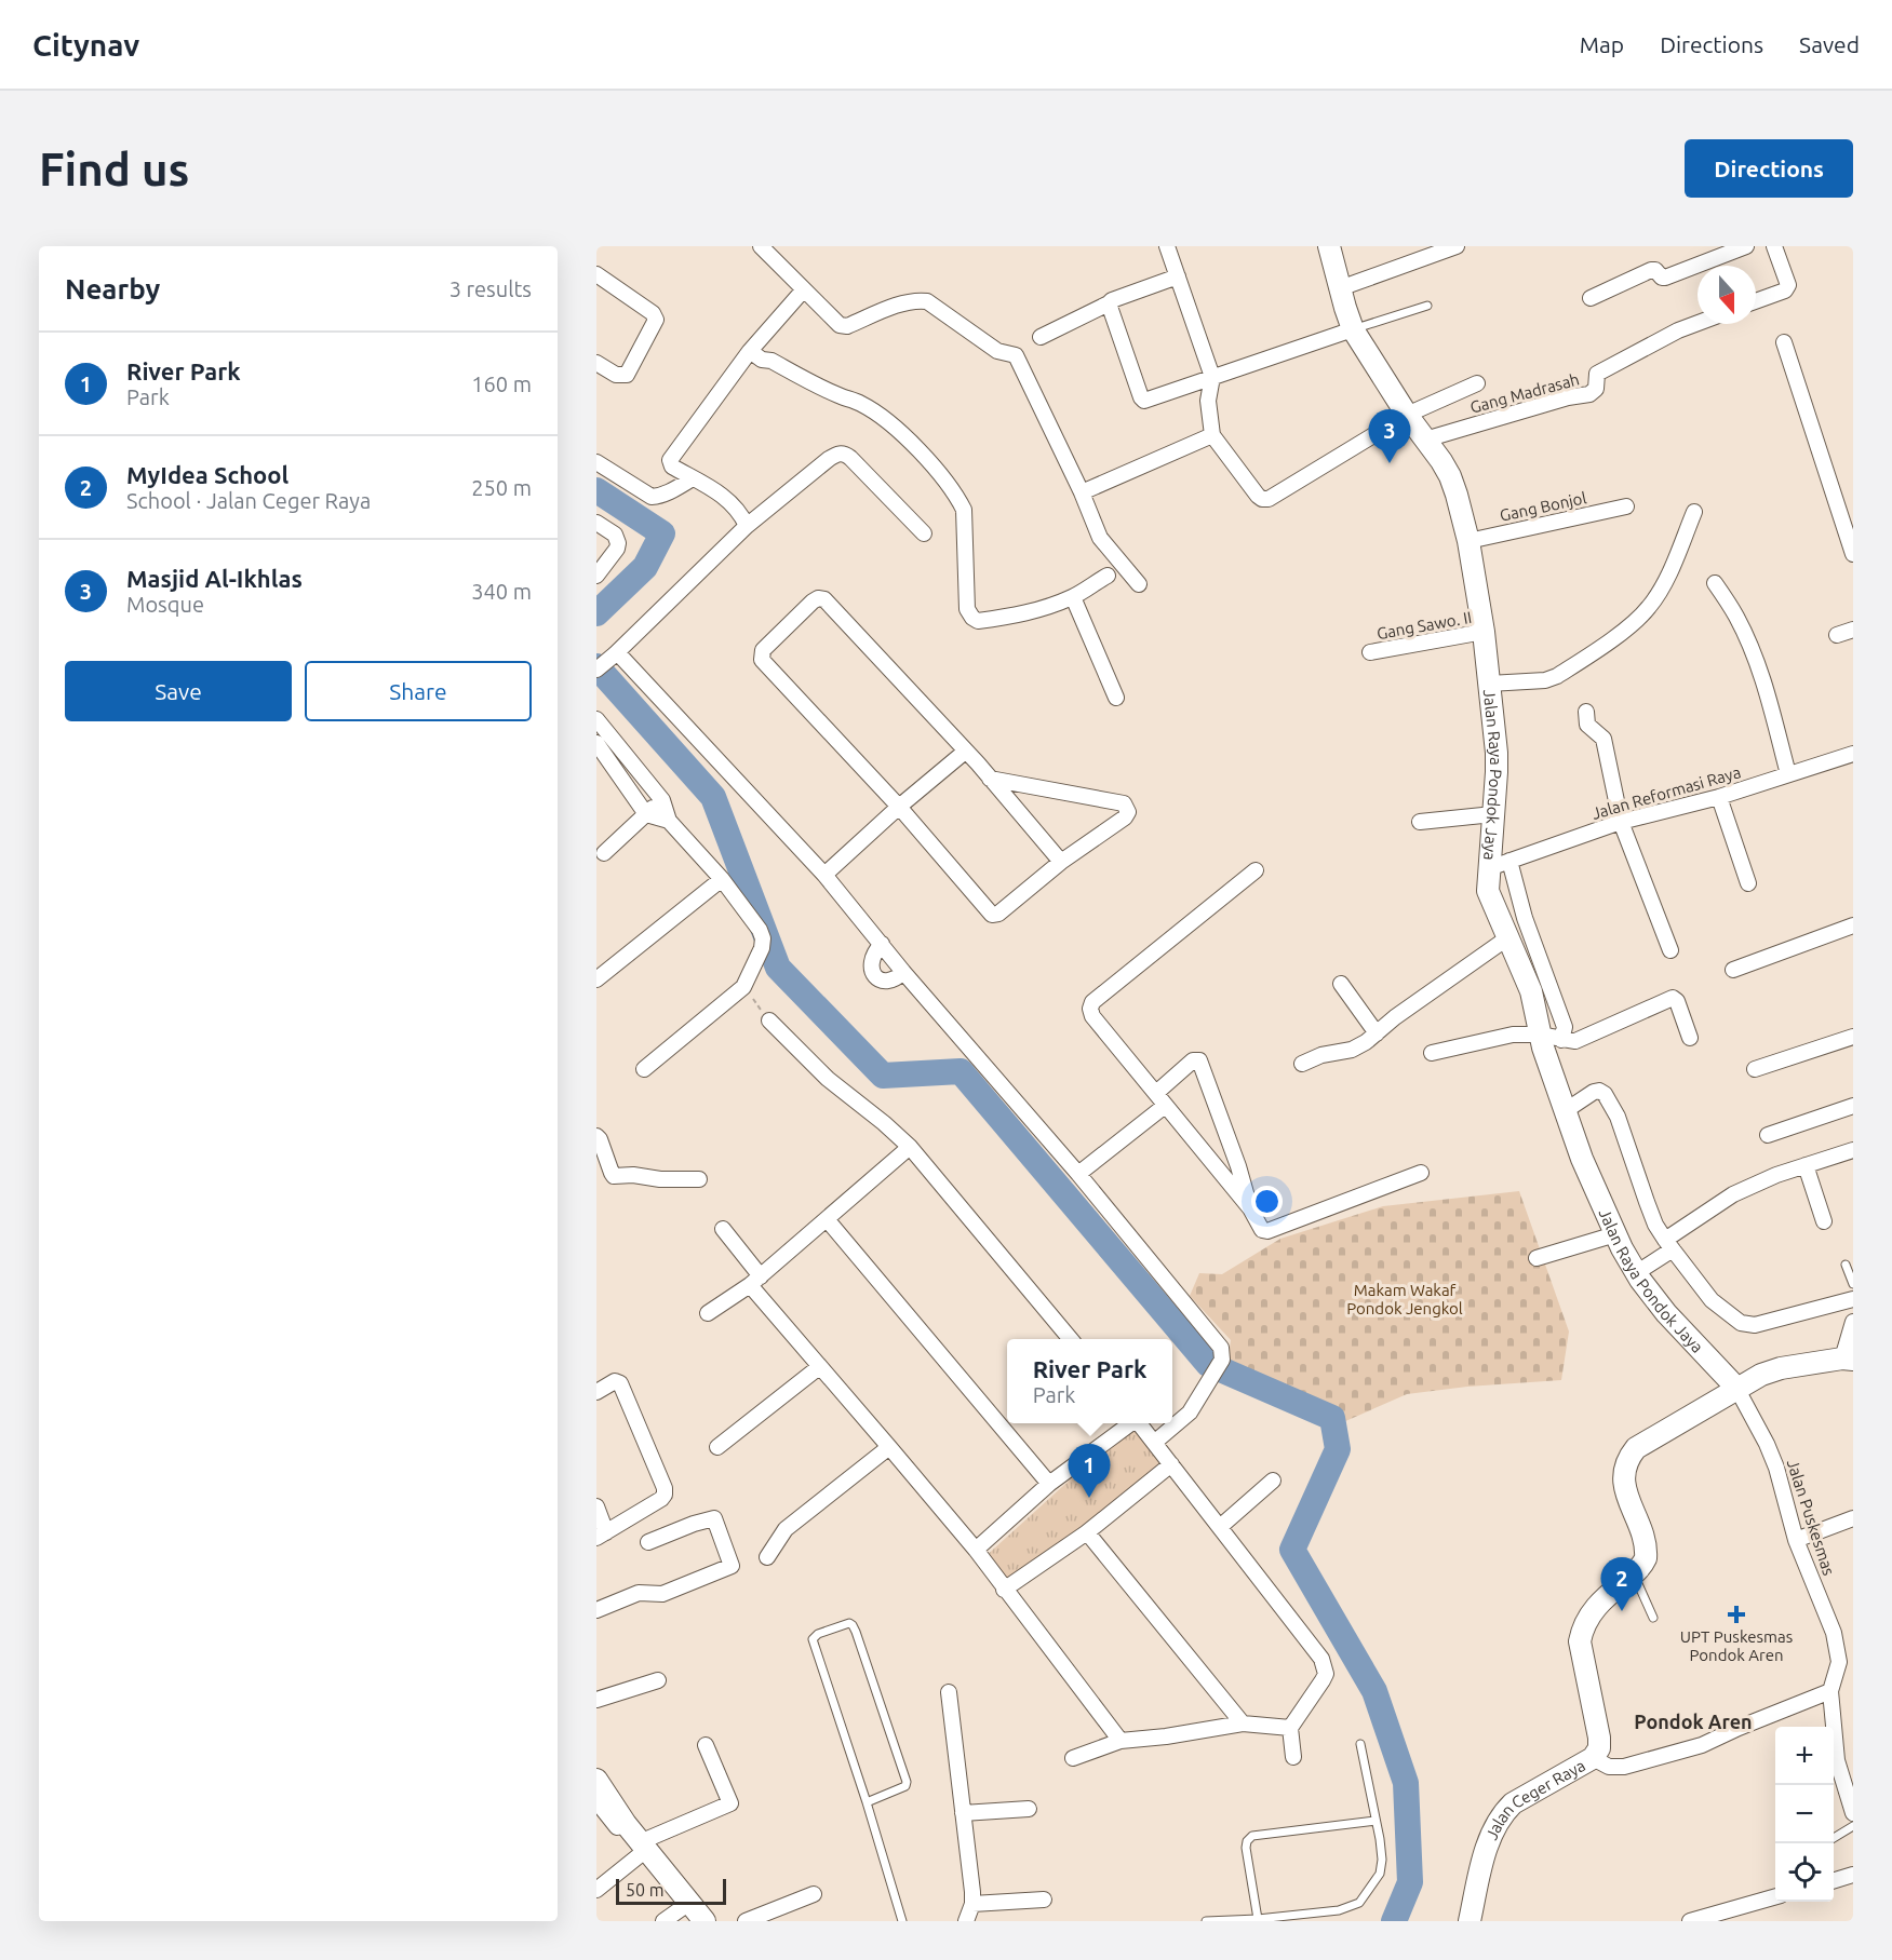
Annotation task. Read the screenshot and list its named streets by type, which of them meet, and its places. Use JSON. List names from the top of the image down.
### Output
{
  "streets": {
    "main road": ["Jalan Raya Pondok Jaya", "Jalan Ceger Raya"],
    "street": [
      "Gang Madrasah",
      "Gang Bonjol",
      "Gang Sawo. II",
      "Jalan Reformasi Raya",
      "Jalan Puskesmas"
    ]
  },
  "crossings": [
    ["Gang Madrasah", "Jalan Raya Pondok Jaya"],
    ["Gang Bonjol", "Jalan Raya Pondok Jaya"],
    ["Gang Sawo. II", "Jalan Raya Pondok Jaya"],
    ["Jalan Raya Pondok Jaya", "Jalan Reformasi Raya"],
    ["Jalan Raya Pondok Jaya", "Jalan Puskesmas"],
    ["Jalan Raya Pondok Jaya", "Jalan Ceger Raya"],
    ["Jalan Puskesmas", "Jalan Ceger Raya"]
  ],
  "districts": ["Pondok Aren"],
  "parks": ["Makam Wakaf Pondok Jengkol"],
  "places": {
    "health": ["UPT Puskesmas Pondok Aren"]
  },
  "scale_bar": "50 m",
  "north": "bottom",
  "page": {
    "header": "Citynav",
    "nav": ["Map", "Directions", "Saved"],
    "buttons": [
      "Directions",
      ["Save", "Share"]
    ],
    "title": "Find us",
    "heading": ["Nearby", "3 results"],
    "list": [
      {
        "mark": "1",
        "name": "River Park",
        "note": "Park",
        "value": "160 m"
      },
      {
        "mark": "2",
        "name": "MyIdea School",
        "note": "School · Jalan Ceger Raya",
        "value": "250 m"
      },
      {
        "mark": "3",
        "name": "Masjid Al-Ikhlas",
        "note": "Mosque",
        "value": "340 m"
      }
    ],
    "pins": ["3", "1", "2"],
    "popup": ["River Park", "Park"],
    "map_buttons": ["+", "−"],
    "scale": "50 m"
  }
}
